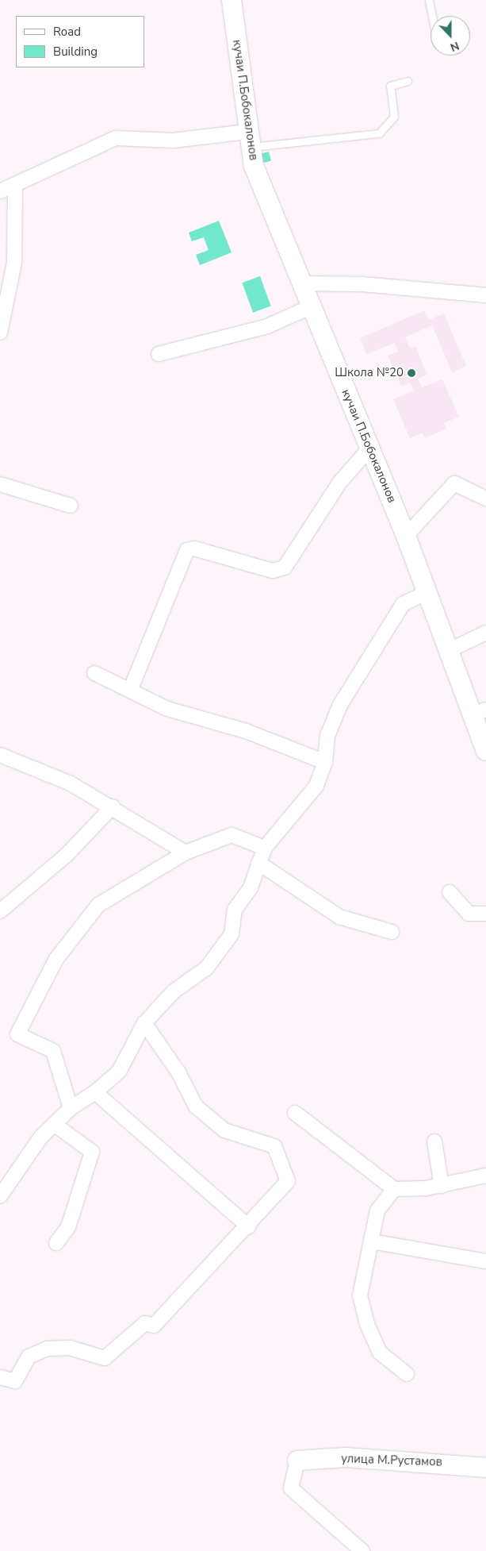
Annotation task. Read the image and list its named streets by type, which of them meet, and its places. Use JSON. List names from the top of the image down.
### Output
{
  "streets": {
    "main road": ["кучаи П.Бобокалонов", "улица М.Рустамов"]
  },
  "places": ["Школа №20"],
  "legend": ["Road", "Building"],
  "north": "bottom"
}
